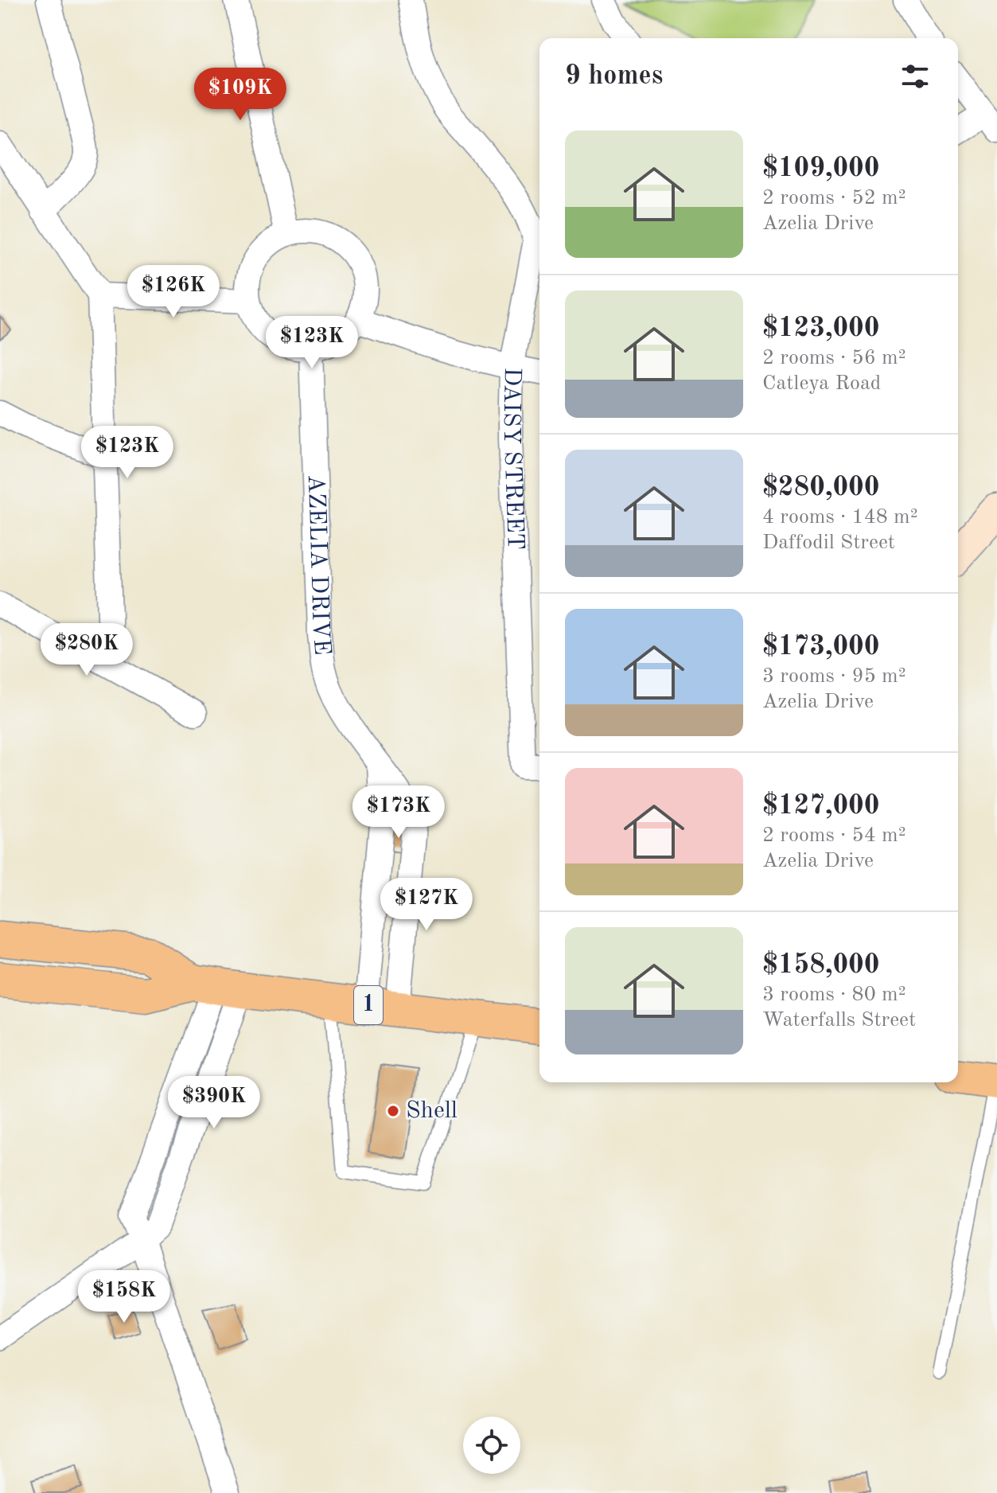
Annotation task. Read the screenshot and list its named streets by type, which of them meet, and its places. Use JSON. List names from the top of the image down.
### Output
{
  "streets": {
    "highway": ["1"],
    "street": ["DAISY STREET", "AZELIA DRIVE"]
  },
  "crossings": [
    ["AZELIA DRIVE", "1"]
  ],
  "places": ["Shell"],
  "page": {
    "heading": "9 homes",
    "price": [
      "$109K",
      "$126K",
      "$123K",
      "$123K",
      "$280K",
      "$173K",
      "$127K",
      "$390K",
      "$158K"
    ],
    "list": [
      {
        "name": "$109,000",
        "note": "2 rooms · 52 m² · Azelia Drive"
      },
      {
        "name": "$123,000",
        "note": "2 rooms · 56 m² · Catleya Road"
      },
      {
        "name": "$280,000",
        "note": "4 rooms · 148 m² · Daffodil Street"
      },
      {
        "name": "$173,000",
        "note": "3 rooms · 95 m² · Azelia Drive"
      },
      {
        "name": "$127,000",
        "note": "2 rooms · 54 m² · Azelia Drive"
      },
      {
        "name": "$158,000",
        "note": "3 rooms · 80 m² · Waterfalls Street"
      }
    ]
  }
}
